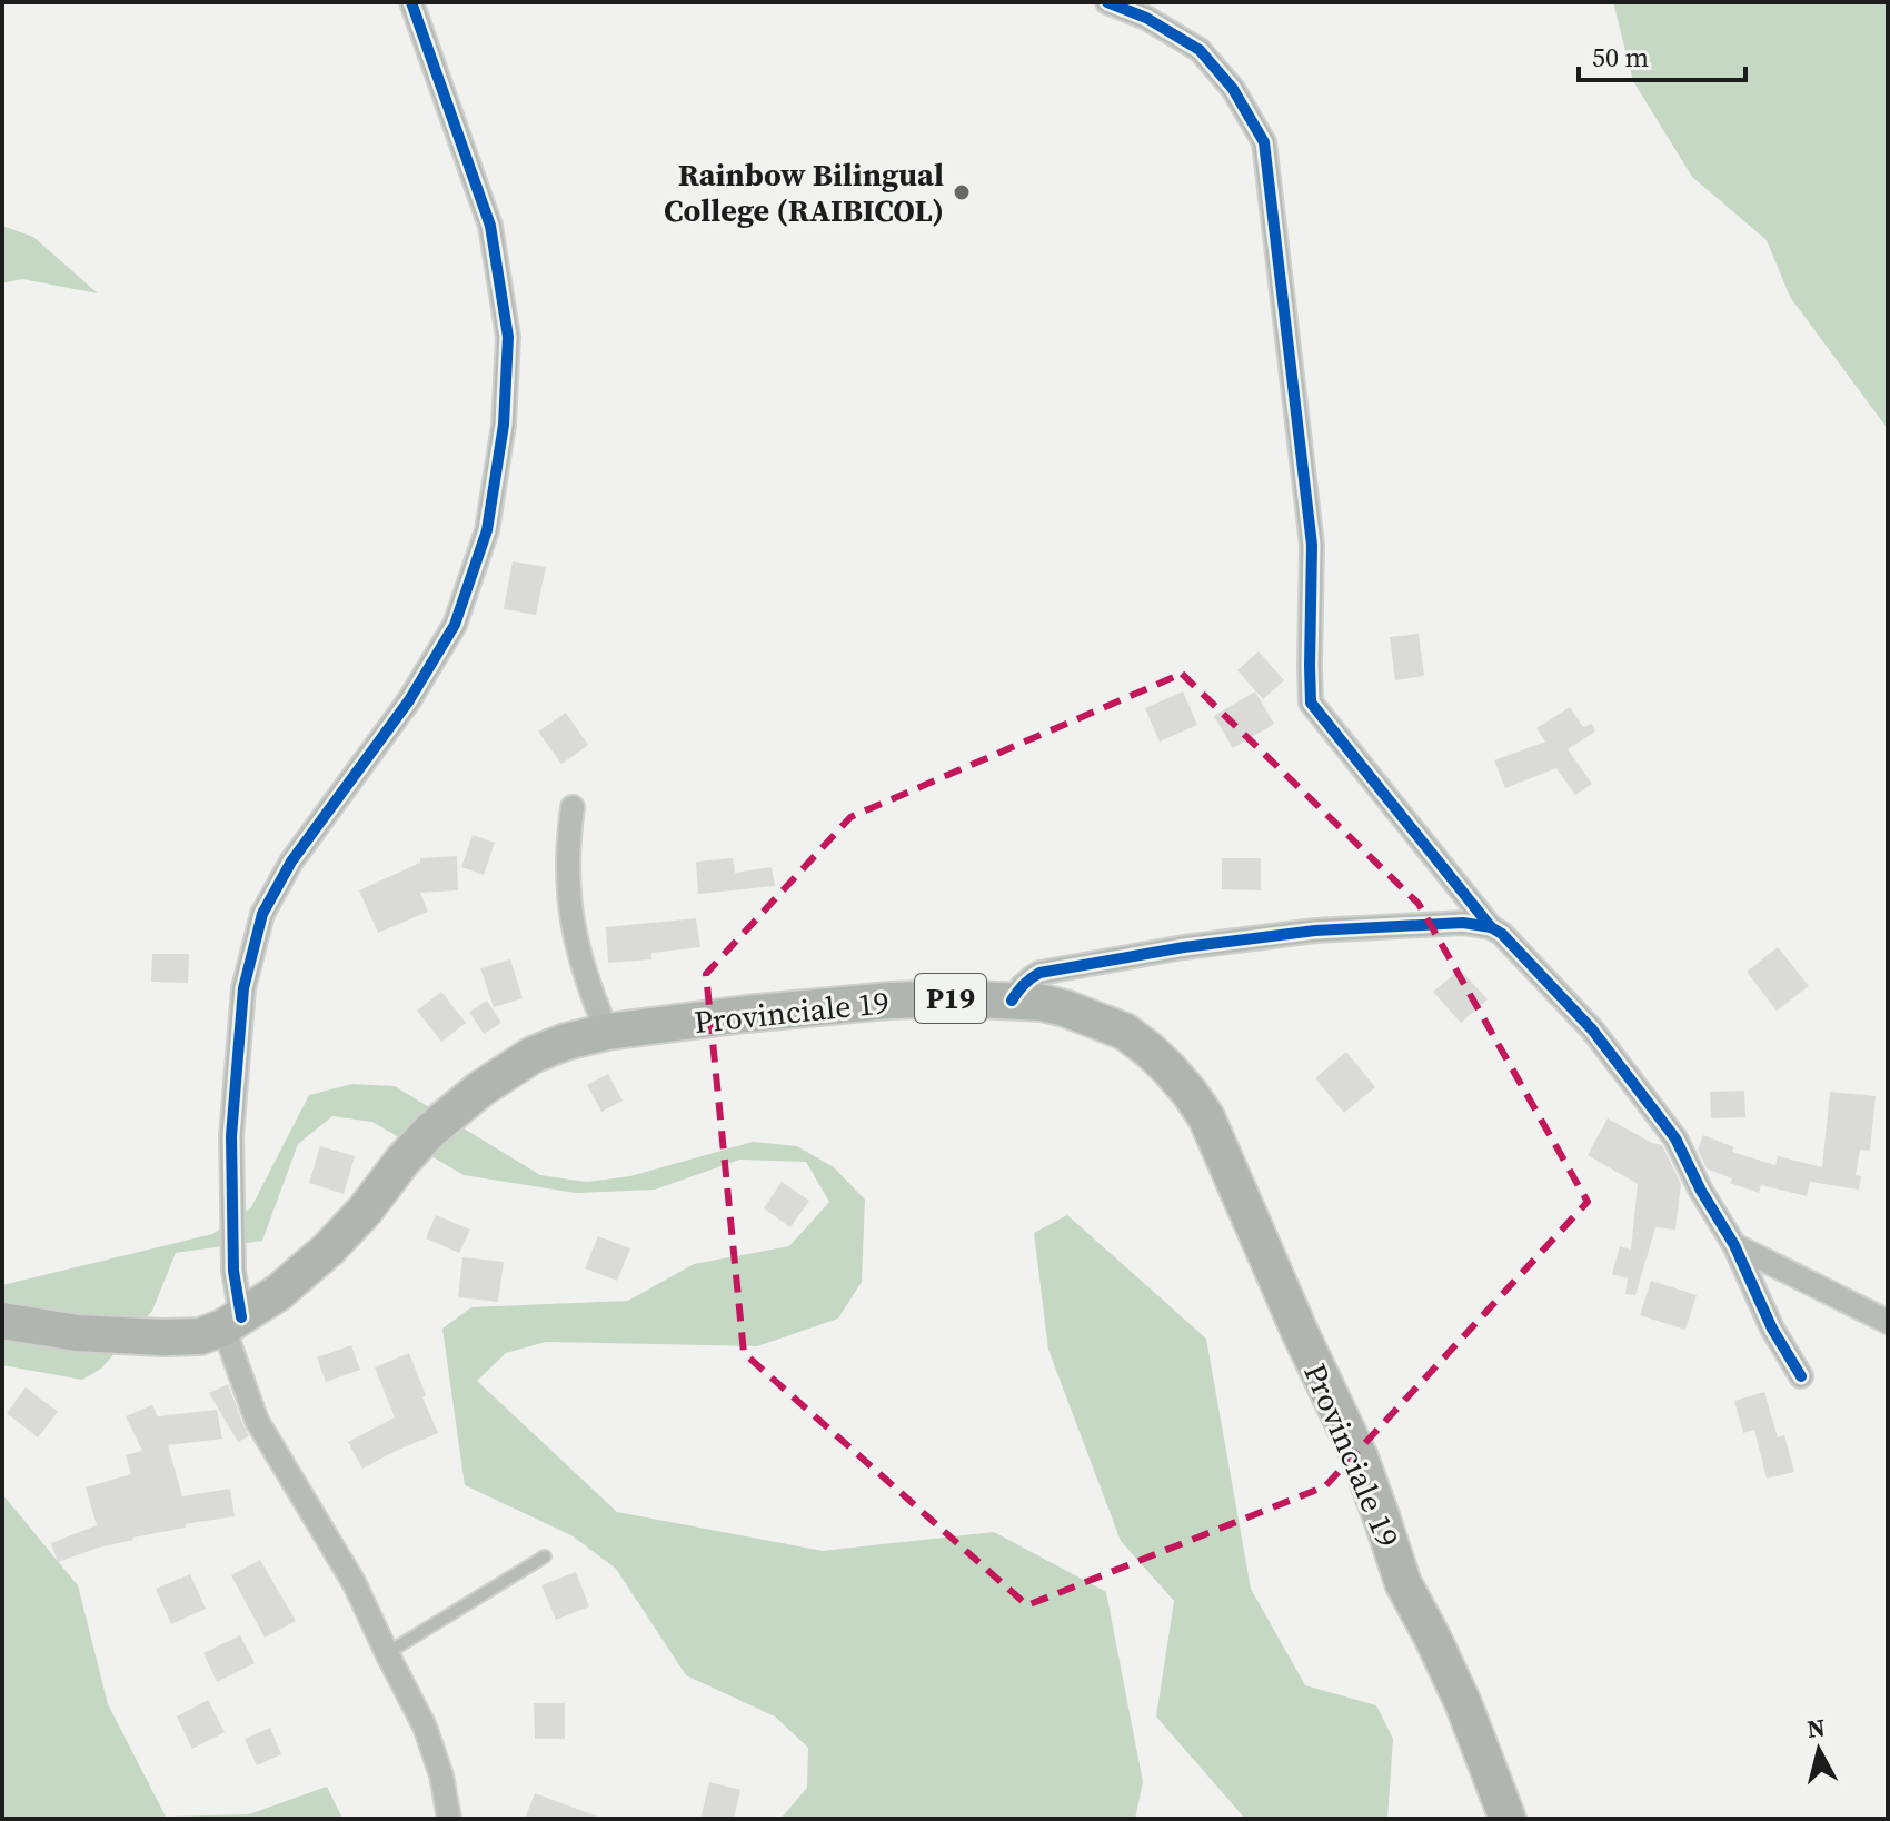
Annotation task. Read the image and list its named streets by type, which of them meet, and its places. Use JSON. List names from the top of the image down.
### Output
{
  "streets": {
    "main road": ["P19", "Provinciale 19"]
  },
  "places": ["Rainbow Bilingual College (RAIBICOL)"],
  "scale_bar": "50 m",
  "north": "top"
}
